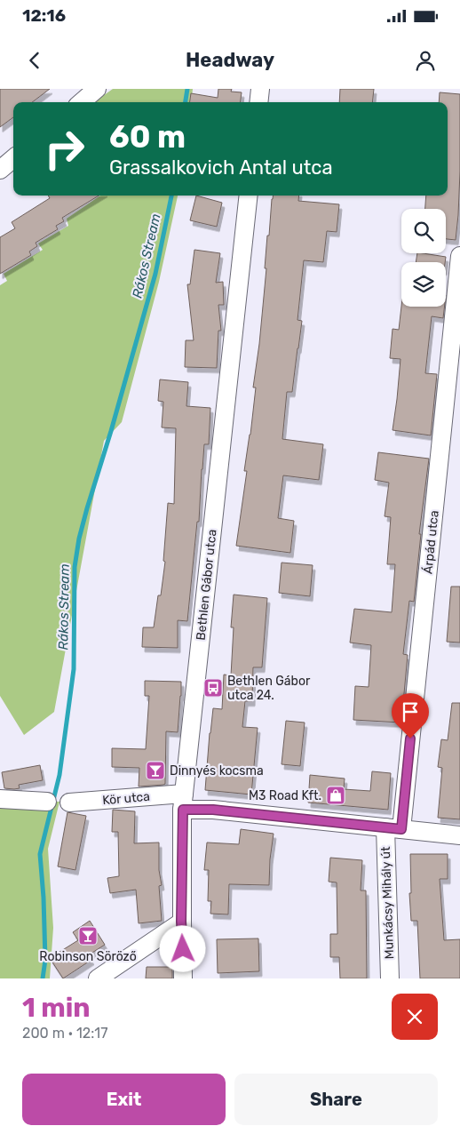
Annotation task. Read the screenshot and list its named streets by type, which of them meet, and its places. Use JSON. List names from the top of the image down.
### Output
{
  "streets": {
    "street": [
      "Árpád utca",
      "Bethlen Gábor utca",
      "Kör utca",
      "Munkácsy Mihály út"
    ]
  },
  "crossings": [
    ["Árpád utca", "Kör utca"],
    ["Árpád utca", "Munkácsy Mihály út"],
    ["Bethlen Gábor utca", "Kör utca"],
    ["Kör utca", "Munkácsy Mihály út"]
  ],
  "water": ["Rákos Stream"],
  "places": {
    "bus stop": ["Bethlen Gábor utca 24."],
    "bar": ["Dinnyés kocsma", "Robinson Söröző"],
    "shop": ["M3 Road Kft."]
  },
  "page": {
    "status": "12:16",
    "header": "Headway",
    "turn": ["60 m", "Grassalkovich Antal utca"],
    "heading": ["1 min", "200 m · 12:17"],
    "buttons": ["Exit", "Share"]
  }
}
